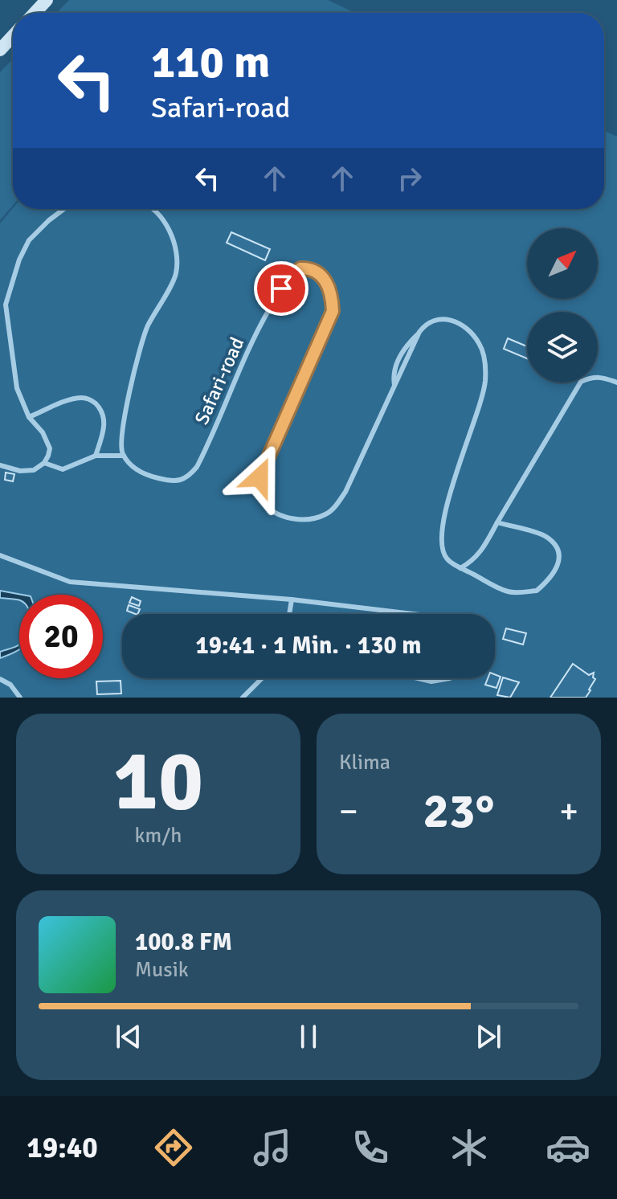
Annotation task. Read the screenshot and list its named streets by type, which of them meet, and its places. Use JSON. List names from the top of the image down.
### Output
{
  "streets": {
    "lane": ["Safari-road"]
  },
  "north": "top right",
  "page": {
    "turn": ["110 m", "Safari-road"],
    "limit": "20",
    "trip": "19:41 · 1 Min. · 130 m",
    "tile": [
      ["10", "km/h"],
      "Klima"
    ],
    "heat": ["−", "23°", "+"],
    "song": ["100.8 FM", "Musik"],
    "tabs": "19:40"
  }
}
